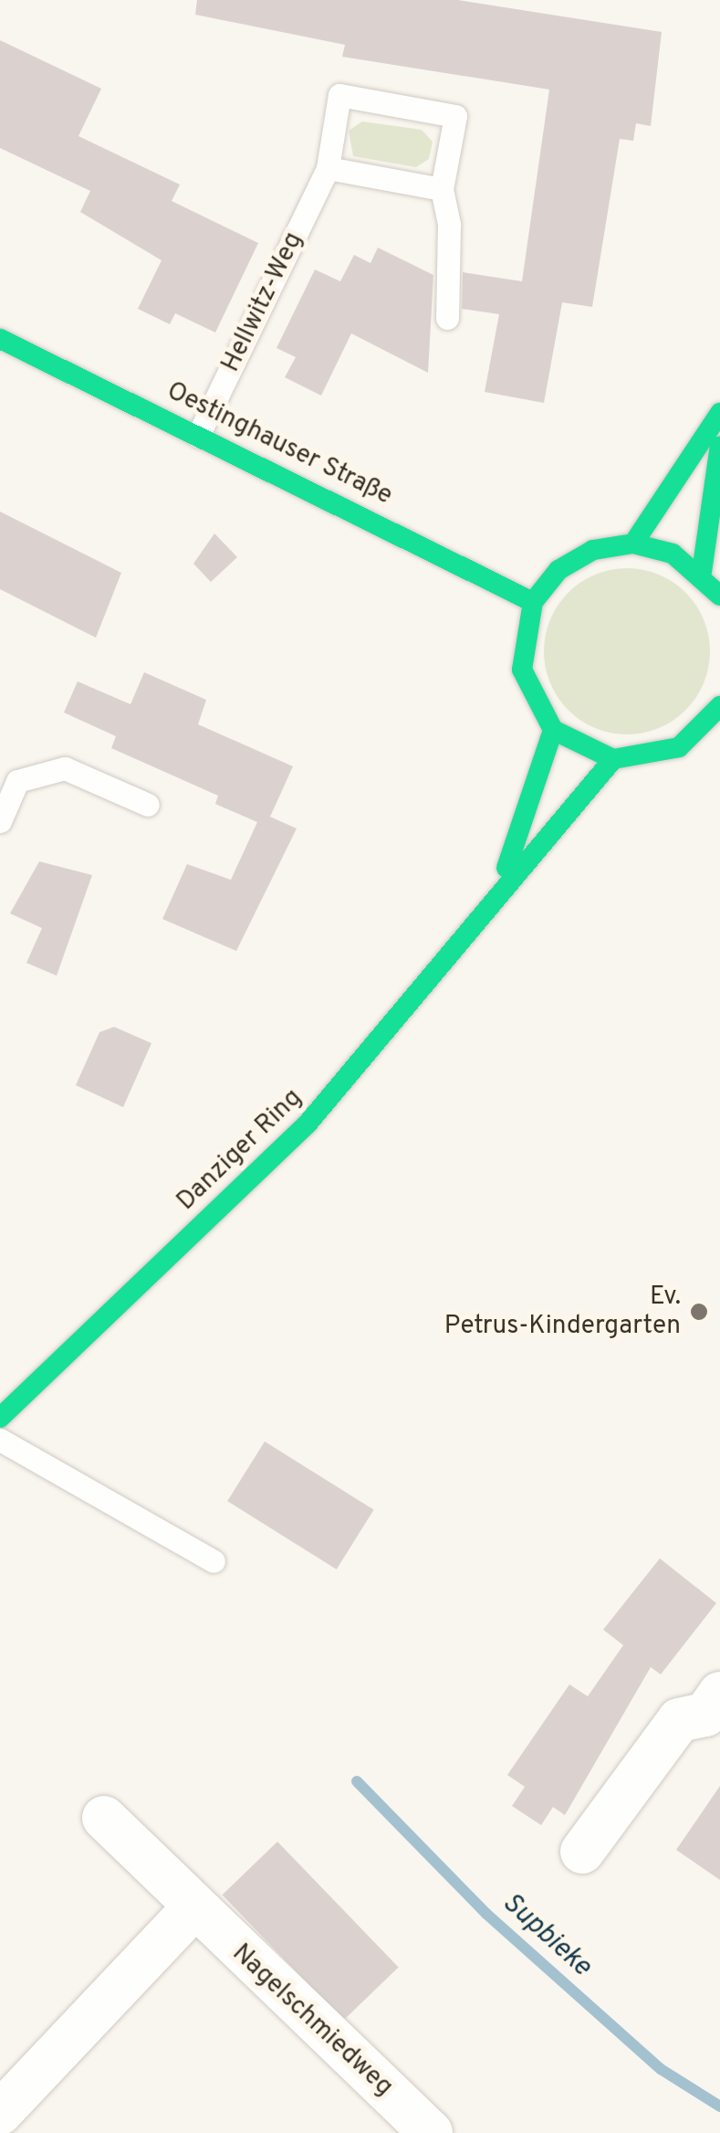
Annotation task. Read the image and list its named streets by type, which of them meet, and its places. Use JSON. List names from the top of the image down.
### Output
{
  "streets": {
    "main road": ["Oestinghauser Straße", "Danziger Ring"],
    "street": ["Nagelschmiedweg"],
    "lane": ["Hellwitz-Weg"]
  },
  "crossings": [
    ["Hellwitz-Weg", "Oestinghauser Straße"]
  ],
  "water": ["Supbieke"],
  "places": ["Ev. Petrus-Kindergarten"]
}
